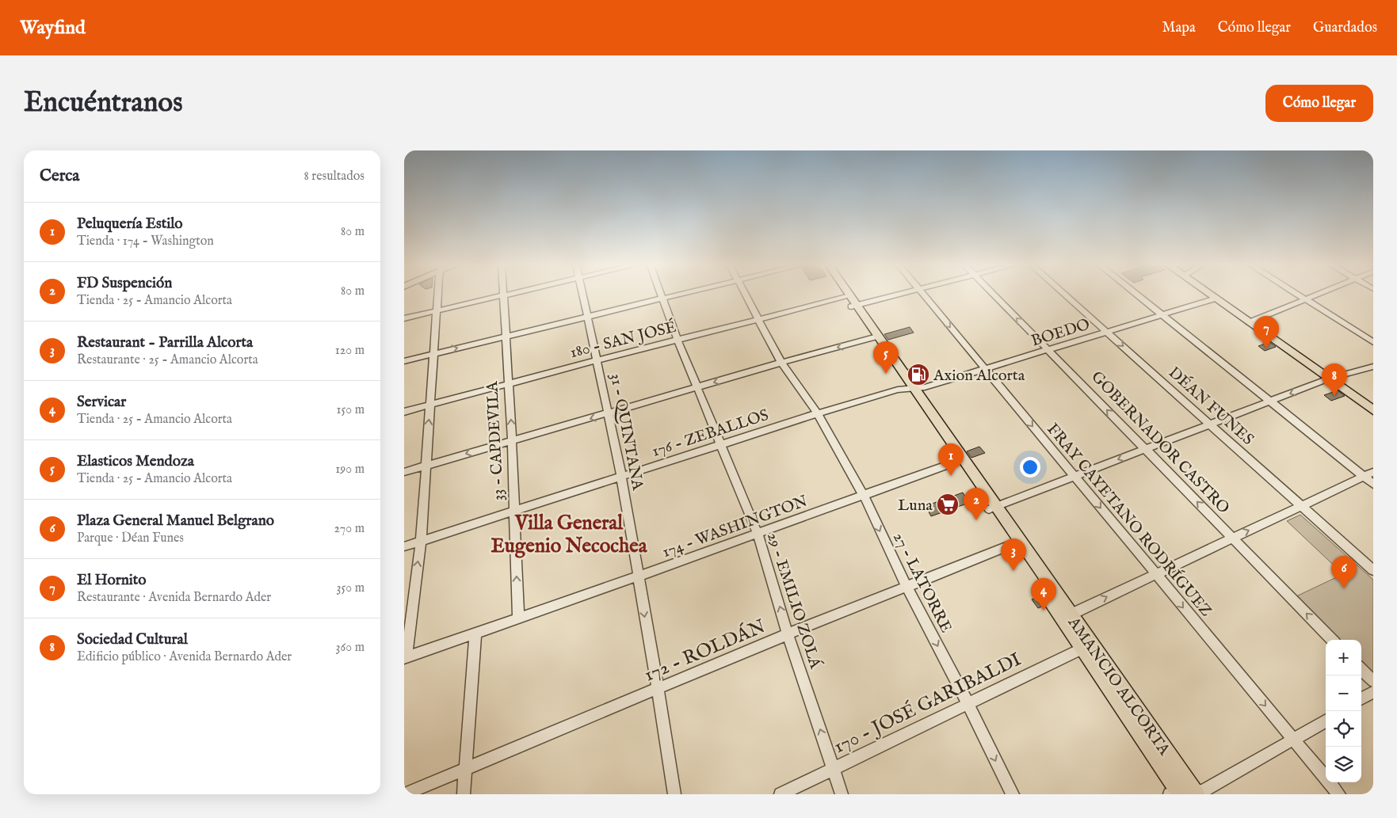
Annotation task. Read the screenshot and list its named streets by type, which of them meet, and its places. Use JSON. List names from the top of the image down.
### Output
{
  "streets": {
    "main road": ["AMANCIO ALCORTA"],
    "street": [
      "BOEDO",
      "180 - SAN JOSÉ",
      "DÉAN FUNES",
      "31 - QUINTANA",
      "176 - ZEBALLOS",
      "33 - CAPDEVILA",
      "GOBERNADOR CASTRO",
      "FRAY CAYETANO RODRÍGUEZ",
      "174 - WASHINGTON",
      "27 - LATORRE",
      "29 - EMILIO ZOLÁ",
      "172 - ROLDÁN",
      "170 - JOSÉ GARIBALDI"
    ]
  },
  "crossings": [
    ["BOEDO", "DÉAN FUNES"],
    ["BOEDO", "176 - ZEBALLOS"],
    ["BOEDO", "GOBERNADOR CASTRO"],
    ["BOEDO", "FRAY CAYETANO RODRÍGUEZ"],
    ["180 - SAN JOSÉ", "31 - QUINTANA"],
    ["180 - SAN JOSÉ", "33 - CAPDEVILA"],
    ["180 - SAN JOSÉ", "27 - LATORRE"],
    ["180 - SAN JOSÉ", "29 - EMILIO ZOLÁ"],
    ["31 - QUINTANA", "176 - ZEBALLOS"],
    ["31 - QUINTANA", "174 - WASHINGTON"],
    ["31 - QUINTANA", "172 - ROLDÁN"],
    ["176 - ZEBALLOS", "33 - CAPDEVILA"],
    ["176 - ZEBALLOS", "27 - LATORRE"],
    ["176 - ZEBALLOS", "29 - EMILIO ZOLÁ"],
    ["33 - CAPDEVILA", "174 - WASHINGTON"],
    ["174 - WASHINGTON", "27 - LATORRE"],
    ["174 - WASHINGTON", "29 - EMILIO ZOLÁ"],
    ["174 - WASHINGTON", "AMANCIO ALCORTA"],
    ["27 - LATORRE", "172 - ROLDÁN"],
    ["27 - LATORRE", "170 - JOSÉ GARIBALDI"],
    ["29 - EMILIO ZOLÁ", "172 - ROLDÁN"],
    ["29 - EMILIO ZOLÁ", "170 - JOSÉ GARIBALDI"],
    ["172 - ROLDÁN", "AMANCIO ALCORTA"],
    ["AMANCIO ALCORTA", "170 - JOSÉ GARIBALDI"]
  ],
  "one_way": [
    "33 - CAPDEVILA",
    "GOBERNADOR CASTRO",
    "FRAY CAYETANO RODRÍGUEZ",
    "27 - LATORRE",
    "29 - EMILIO ZOLÁ"
  ],
  "districts": ["Villa General Eugenio Necochea"],
  "places": {
    "fuel station": ["Axion Alcorta"],
    "supermarket": ["Luna"]
  },
  "page": {
    "header": "Wayfind",
    "nav": ["Mapa", "Cómo llegar", "Guardados"],
    "buttons": "Cómo llegar",
    "title": "Encuéntranos",
    "heading": ["Cerca", "8 resultados"],
    "list": [
      {
        "mark": "1",
        "name": "Peluquería Estilo",
        "note": "Tienda · 174 - Washington",
        "value": "80 m"
      },
      {
        "mark": "2",
        "name": "FD Suspención",
        "note": "Tienda · 25 - Amancio Alcorta",
        "value": "80 m"
      },
      {
        "mark": "3",
        "name": "Restaurant - Parrilla Alcorta",
        "note": "Restaurante · 25 - Amancio Alcorta",
        "value": "120 m"
      },
      {
        "mark": "4",
        "name": "Servicar",
        "note": "Tienda · 25 - Amancio Alcorta",
        "value": "150 m"
      },
      {
        "mark": "5",
        "name": "Elasticos Mendoza",
        "note": "Tienda · 25 - Amancio Alcorta",
        "value": "190 m"
      },
      {
        "mark": "6",
        "name": "Plaza General Manuel Belgrano",
        "note": "Parque · Déan Funes",
        "value": "270 m"
      },
      {
        "mark": "7",
        "name": "El Hornito",
        "note": "Restaurante · Avenida Bernardo Ader",
        "value": "350 m"
      },
      {
        "mark": "8",
        "name": "Sociedad Cultural",
        "note": "Edificio público · Avenida Bernardo Ader",
        "value": "360 m"
      }
    ],
    "pins": [
      "7",
      "5",
      "8",
      "1",
      "2",
      "3",
      "6",
      "4"
    ],
    "map_buttons": ["+", "−"]
  }
}
